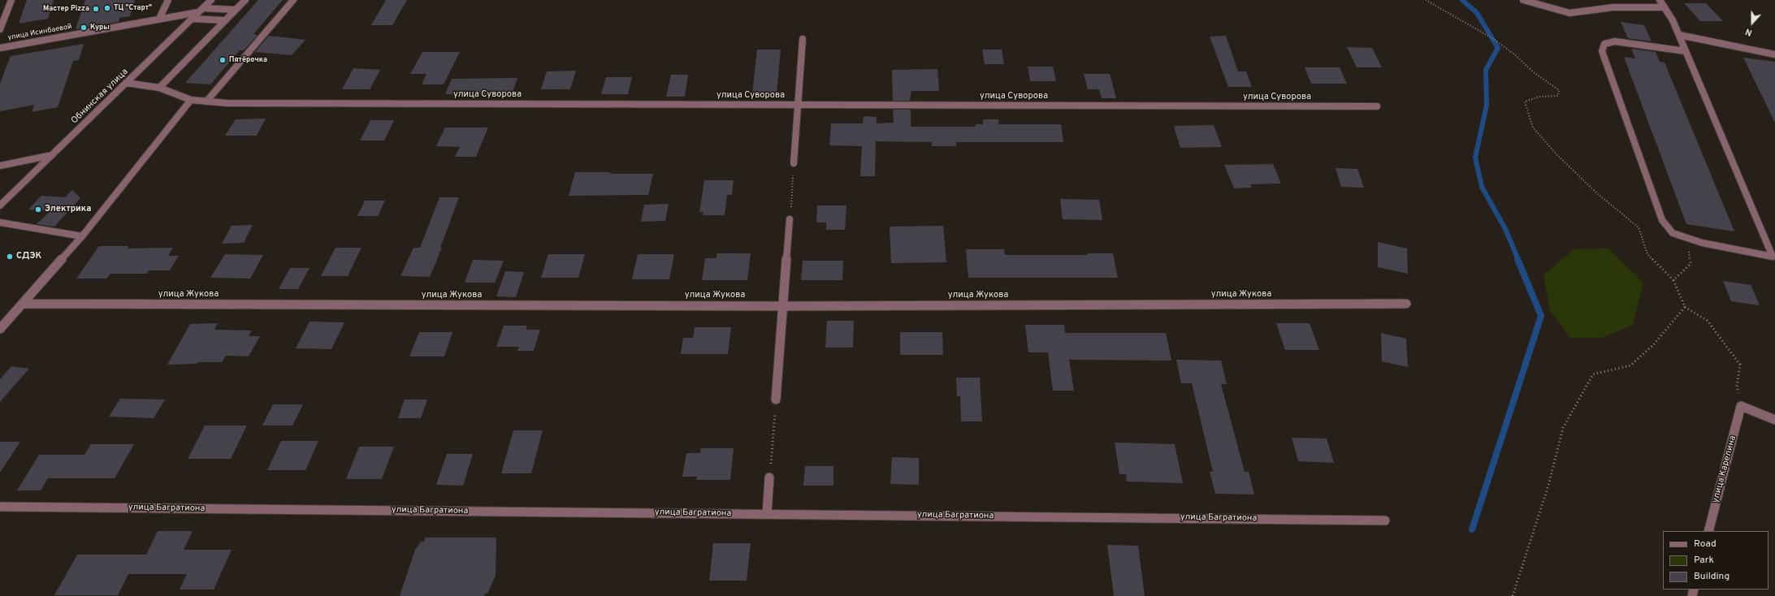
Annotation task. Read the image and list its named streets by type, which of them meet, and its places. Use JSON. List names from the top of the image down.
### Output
{
  "streets": {
    "street": [
      "улица Исинбаевой",
      "улица Суворова",
      "Обнинская улица",
      "улица Жукова",
      "улица Карелина",
      "улица Багратиона"
    ]
  },
  "crossings": [
    ["улица Исинбаевой", "Обнинская улица"],
    ["улица Суворова", "Обнинская улица"]
  ],
  "places": [
    "ТЦ \"Старт\"",
    "Мастер Pizza",
    "Куры",
    "Пятёрочка",
    "Электрика",
    "СДЭК"
  ],
  "legend": ["Road", "Park", "Building"],
  "north": "bottom"
}
